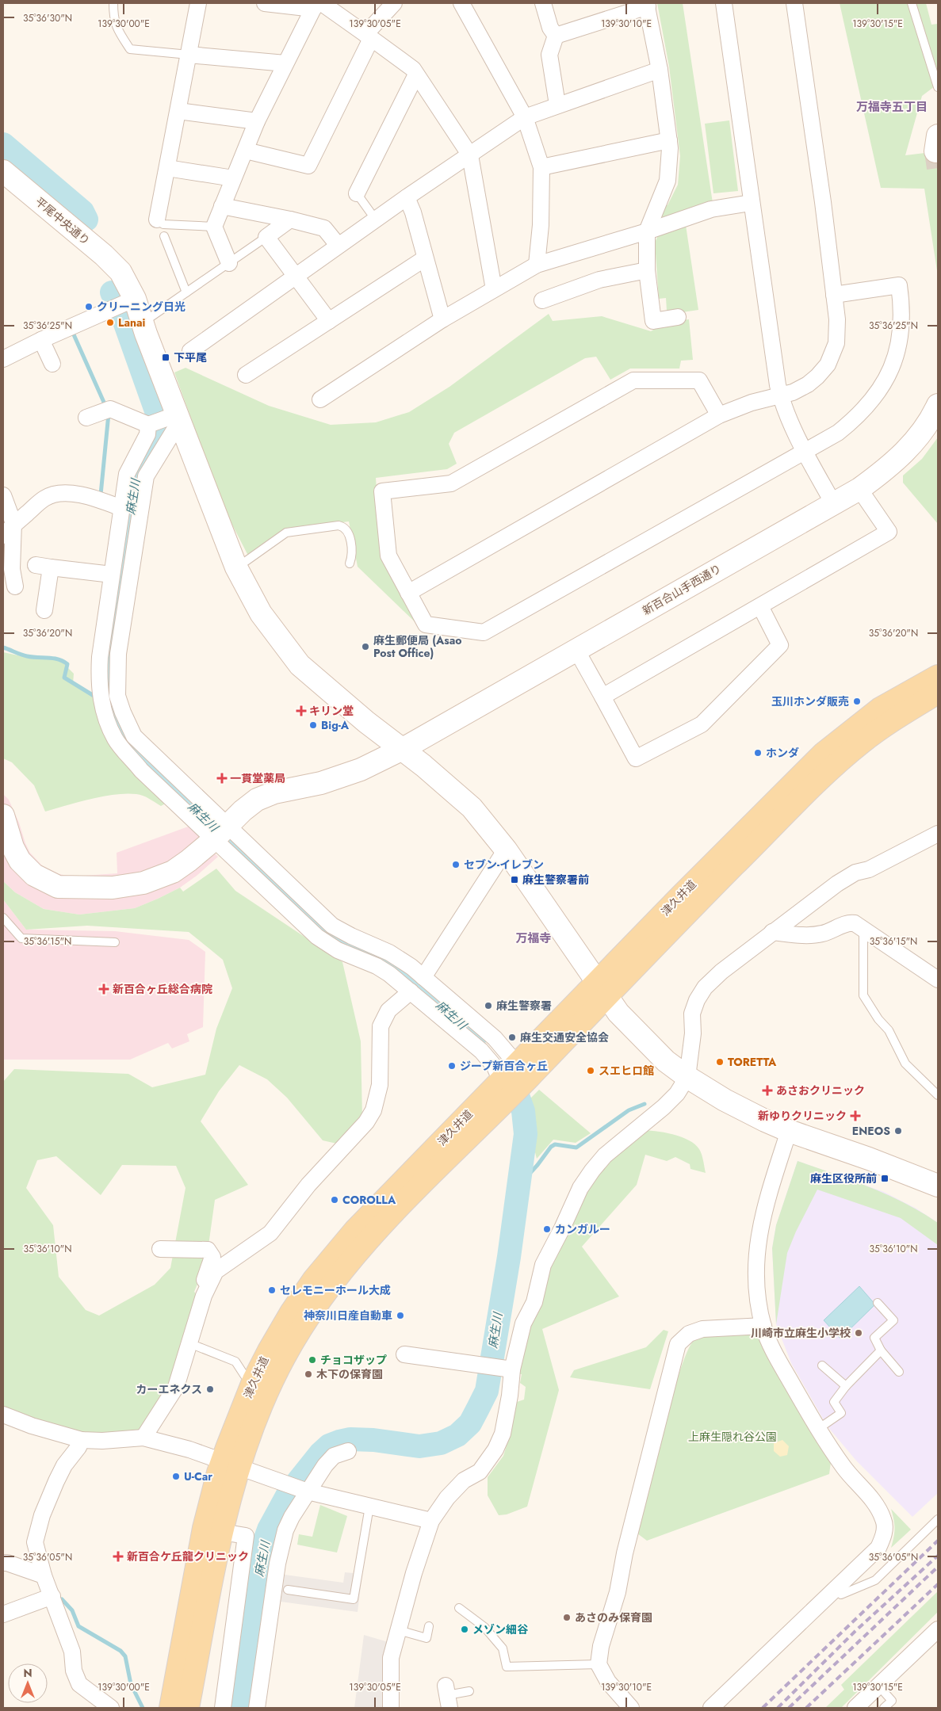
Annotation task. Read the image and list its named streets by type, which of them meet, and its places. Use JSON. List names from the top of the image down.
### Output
{
  "streets": {
    "main road": ["津久井道"],
    "street": ["平尾中央通り", "新百合山手西通り"]
  },
  "crossings": [
    ["平尾中央通り", "新百合山手西通り"],
    ["平尾中央通り", "津久井道"]
  ],
  "districts": ["万福寺五丁目", "万福寺"],
  "water": ["麻生川"],
  "parks": ["上麻生隠れ谷公園"],
  "places": {
    "other": [
      "クリーニング日光",
      "Lanai",
      "麻生郵便局 (Asao Post Office)",
      "玉川ホンダ販売",
      "Big-A",
      "ホンダ",
      "セブン-イレブン",
      "麻生警察署",
      "麻生交通安全協会",
      "TORETTA",
      "ジープ新百合ヶ丘",
      "スエヒロ館",
      "ENEOS",
      "COROLLA",
      "カンガルー",
      "セレモニーホール大成",
      "神奈川日産自動車",
      "川崎市立麻生小学校",
      "チョコザップ",
      "木下の保育園",
      "カーエネクス",
      "U-Car",
      "あさのみ保育園",
      "メゾン細谷"
    ],
    "transit": ["下平尾", "麻生警察署前", "麻生区役所前"],
    "health": [
      "キリン堂",
      "一貫堂薬局",
      "新百合ヶ丘総合病院",
      "あさおクリニック",
      "新ゆりクリニック",
      "新百合ケ丘龍クリニック"
    ]
  },
  "north": "top",
  "coordinates": [
    "35°36'30\"N",
    "139°30'00\"E",
    "139°30'05\"E",
    "139°30'10\"E",
    "139°30'15\"E",
    "35°36'25\"N",
    "35°36'20\"N",
    "35°36'15\"N",
    "35°36'10\"N",
    "35°36'05\"N"
  ]
}
